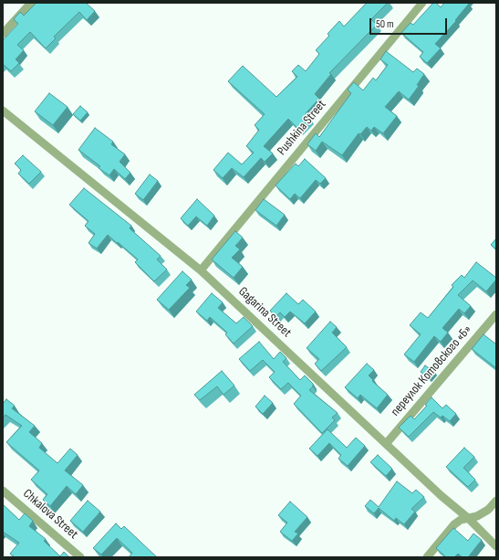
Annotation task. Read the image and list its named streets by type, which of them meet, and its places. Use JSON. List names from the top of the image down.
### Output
{
  "streets": {
    "street": [
      "Pushkina Street",
      "Gagarina Street",
      "переулок Котовского «Б»",
      "Chkalova Street"
    ]
  },
  "crossings": [
    ["Pushkina Street", "Gagarina Street"],
    ["Gagarina Street", "переулок Котовского «Б»"]
  ],
  "scale_bar": "50 m"
}
